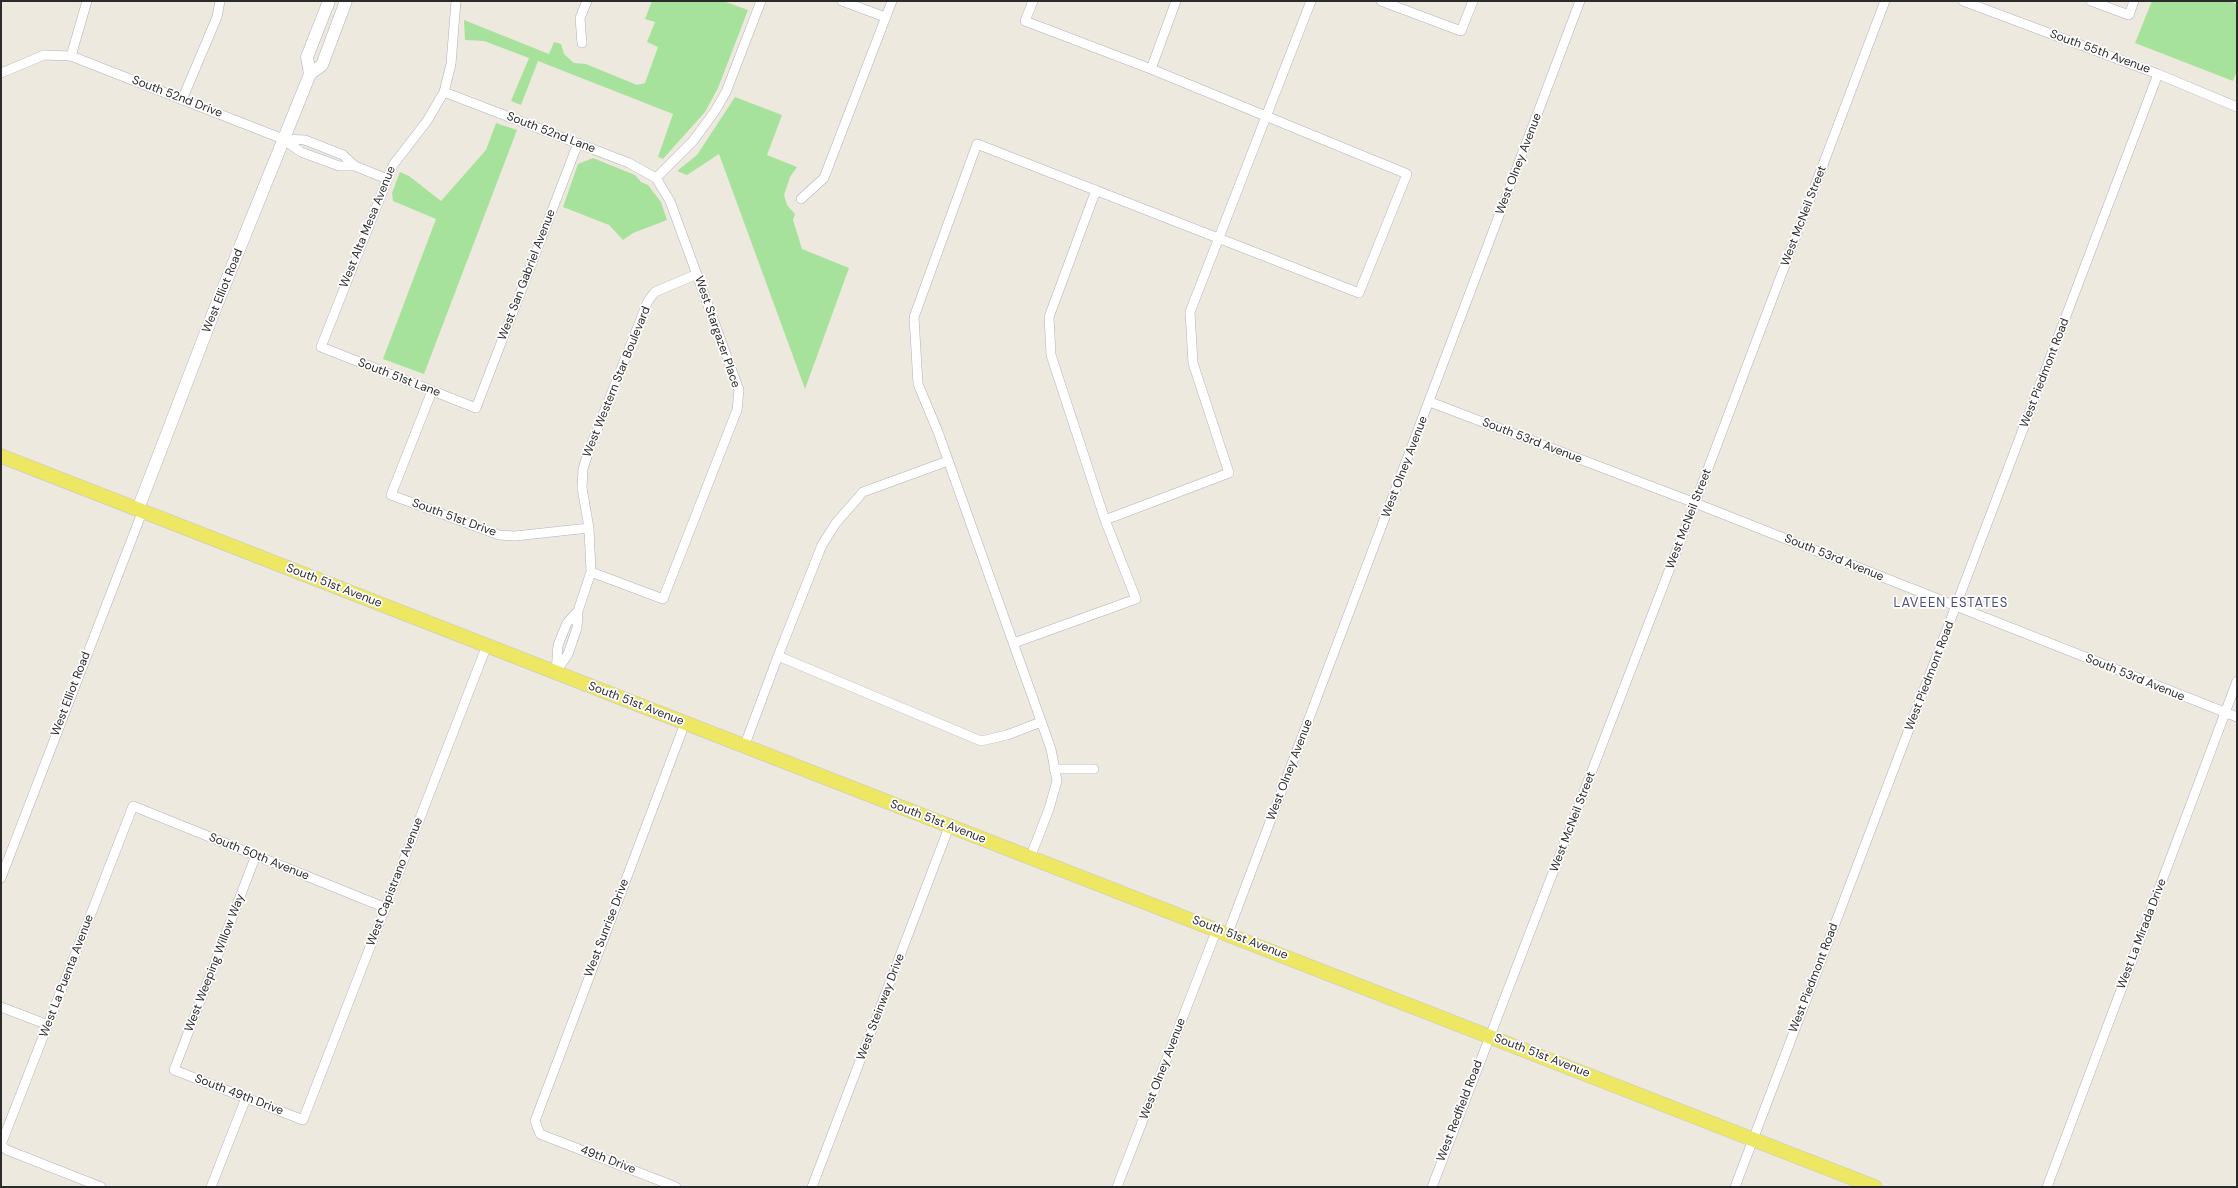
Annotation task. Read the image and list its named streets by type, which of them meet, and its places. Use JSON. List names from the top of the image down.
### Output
{
  "streets": {
    "main road": ["West Elliot Road", "South 51st Avenue"],
    "street": [
      "South 55th Avenue",
      "South 52nd Drive",
      "South 52nd Lane",
      "West Olney Avenue",
      "West McNeil Street",
      "West Alta Mesa Avenue",
      "West San Gabriel Avenue",
      "West Stargazer Place",
      "West Piedmont Road",
      "South 51st Lane",
      "West Western Star Boulevard",
      "South 53rd Avenue",
      "South 51st Drive",
      "South 50th Avenue",
      "West Capistrano Avenue",
      "West Sunrise Drive",
      "West La Mirada Drive",
      "West Weeping Willow Way",
      "West La Puenta Avenue",
      "West Steinway Drive",
      "South 49th Drive",
      "West Redfield Road",
      "49th Drive"
    ]
  },
  "crossings": [
    ["South 55th Avenue", "West Piedmont Road"],
    ["South 52nd Drive", "West Alta Mesa Avenue"],
    ["South 52nd Drive", "West Elliot Road"],
    ["South 52nd Lane", "West Alta Mesa Avenue"],
    ["South 52nd Lane", "West San Gabriel Avenue"],
    ["South 52nd Lane", "West Stargazer Place"],
    ["West Olney Avenue", "South 53rd Avenue"],
    ["West Olney Avenue", "South 51st Avenue"],
    ["West McNeil Street", "South 53rd Avenue"],
    ["West McNeil Street", "South 51st Avenue"],
    ["West McNeil Street", "West Redfield Road"],
    ["West Alta Mesa Avenue", "South 51st Lane"],
    ["West San Gabriel Avenue", "South 51st Lane"],
    ["West Elliot Road", "South 51st Avenue"],
    ["West Stargazer Place", "West Western Star Boulevard"],
    ["West Piedmont Road", "South 53rd Avenue"],
    ["West Piedmont Road", "South 51st Avenue"],
    ["South 51st Lane", "South 51st Drive"],
    ["West Western Star Boulevard", "South 51st Drive"],
    ["West Western Star Boulevard", "South 51st Avenue"],
    ["South 53rd Avenue", "West La Mirada Drive"],
    ["South 51st Avenue", "West Capistrano Avenue"],
    ["South 51st Avenue", "West Sunrise Drive"],
    ["South 51st Avenue", "West Steinway Drive"],
    ["South 51st Avenue", "West Redfield Road"],
    ["South 50th Avenue", "West Capistrano Avenue"],
    ["South 50th Avenue", "West Weeping Willow Way"],
    ["South 50th Avenue", "West La Puenta Avenue"],
    ["West Capistrano Avenue", "South 49th Drive"],
    ["West Sunrise Drive", "49th Drive"],
    ["West Weeping Willow Way", "South 49th Drive"]
  ],
  "districts": ["LAVEEN ESTATES"]
}
